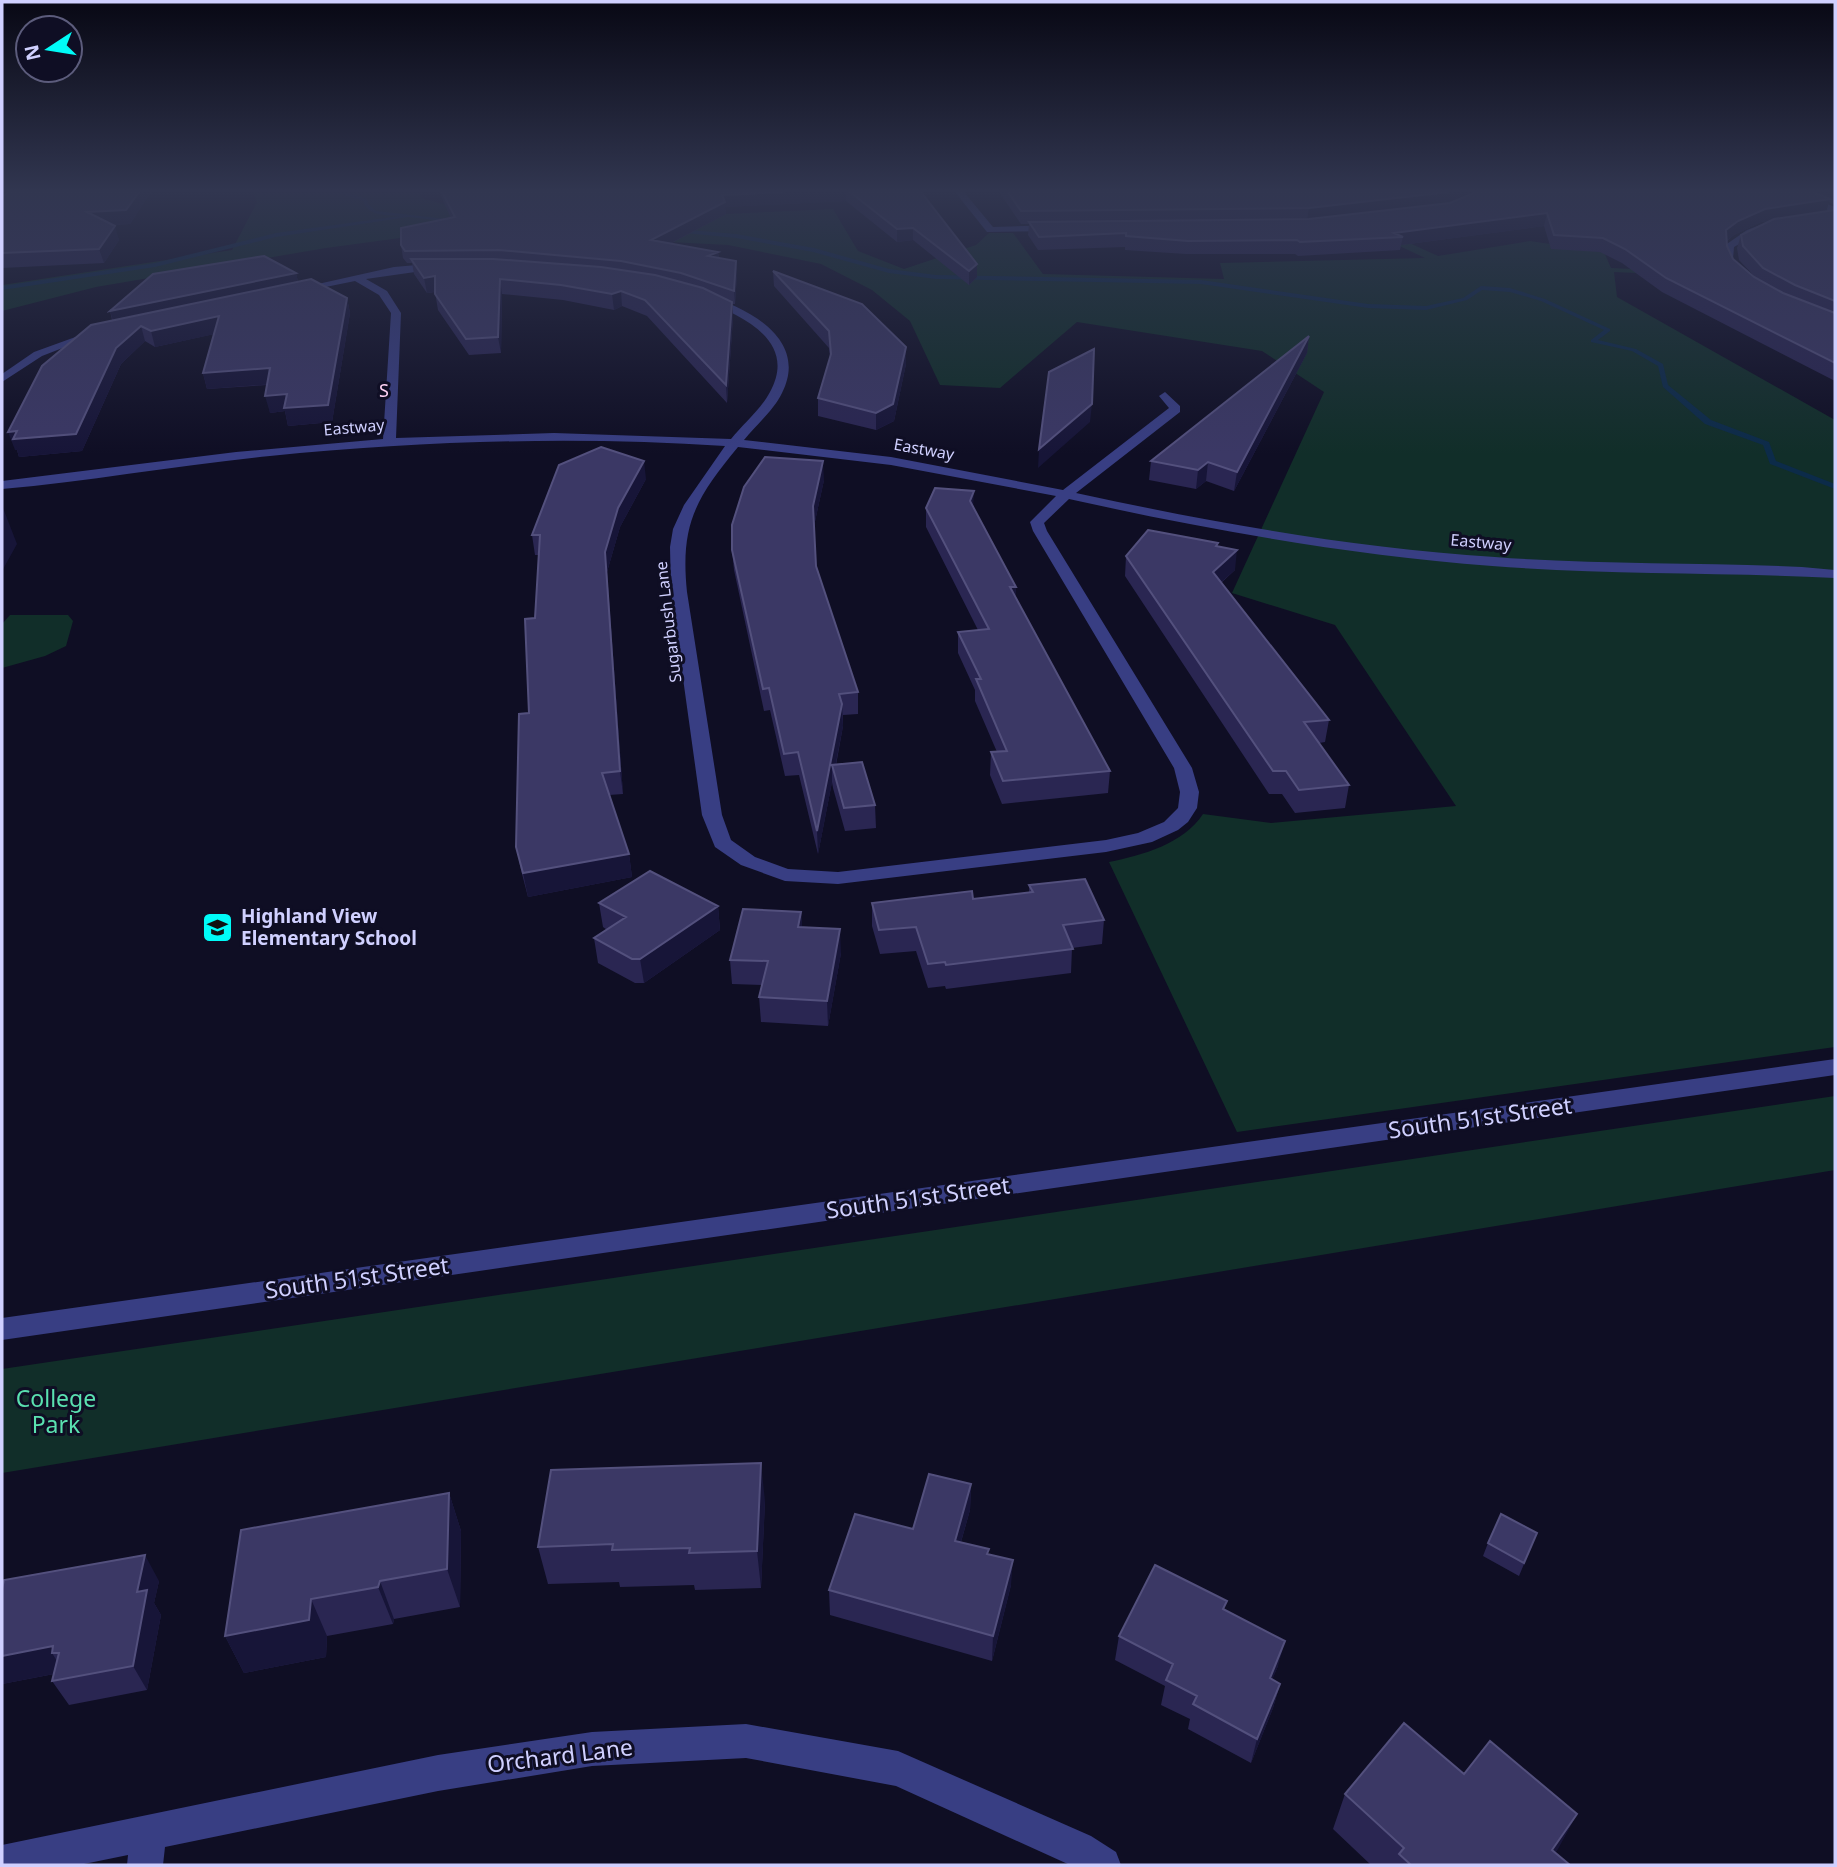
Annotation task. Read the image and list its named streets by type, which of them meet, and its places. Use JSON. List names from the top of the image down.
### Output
{
  "streets": {
    "street": [
      "Eastway",
      "Sugarbush Lane",
      "South 51st Street",
      "Orchard Lane"
    ]
  },
  "crossings": [
    ["Eastway", "Sugarbush Lane"]
  ],
  "districts": ["S"],
  "parks": ["College Park"],
  "places": {
    "school or university": ["Highland View Elementary School"]
  },
  "north": "left"
}
